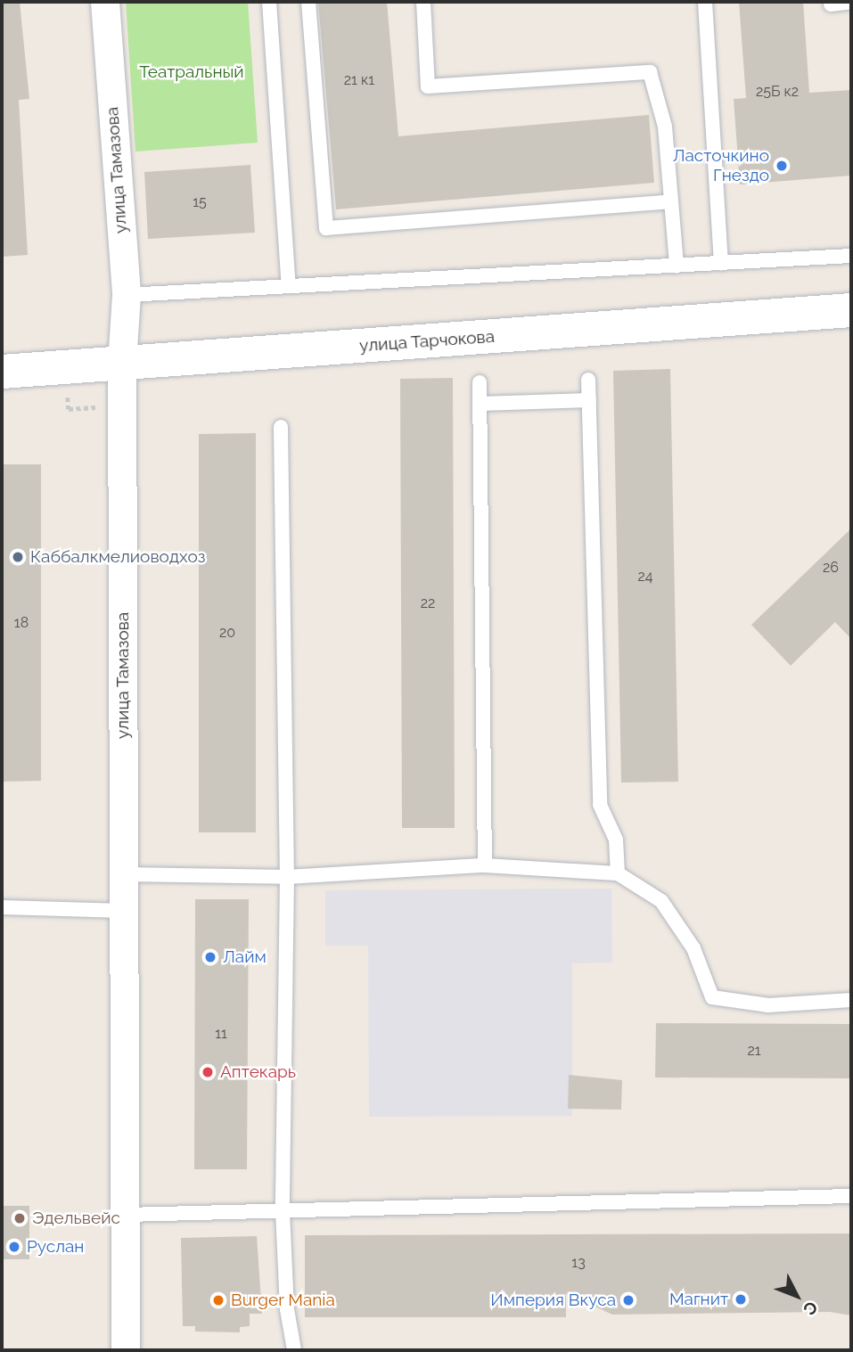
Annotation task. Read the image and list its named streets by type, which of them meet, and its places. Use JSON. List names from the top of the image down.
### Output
{
  "streets": {
    "street": ["улица Тамазова", "улица Тарчокова"]
  },
  "crossings": [
    ["улица Тамазова", "улица Тарчокова"]
  ],
  "parks": ["Театральный"],
  "places": [
    "Ласточкино Гнездо",
    "Каббалкмелиоводхоз",
    "Лайм",
    "Аптекарь",
    "Эдельвейс",
    "Руслан",
    "Магнит",
    "Burger Mania",
    "Империя Вкуса"
  ],
  "house_numbers": [
    "21 к1",
    "25Б к2",
    "15",
    "26",
    "24",
    "22",
    "18",
    "20",
    "11",
    "21",
    "13"
  ],
  "north": "bottom right"
}
